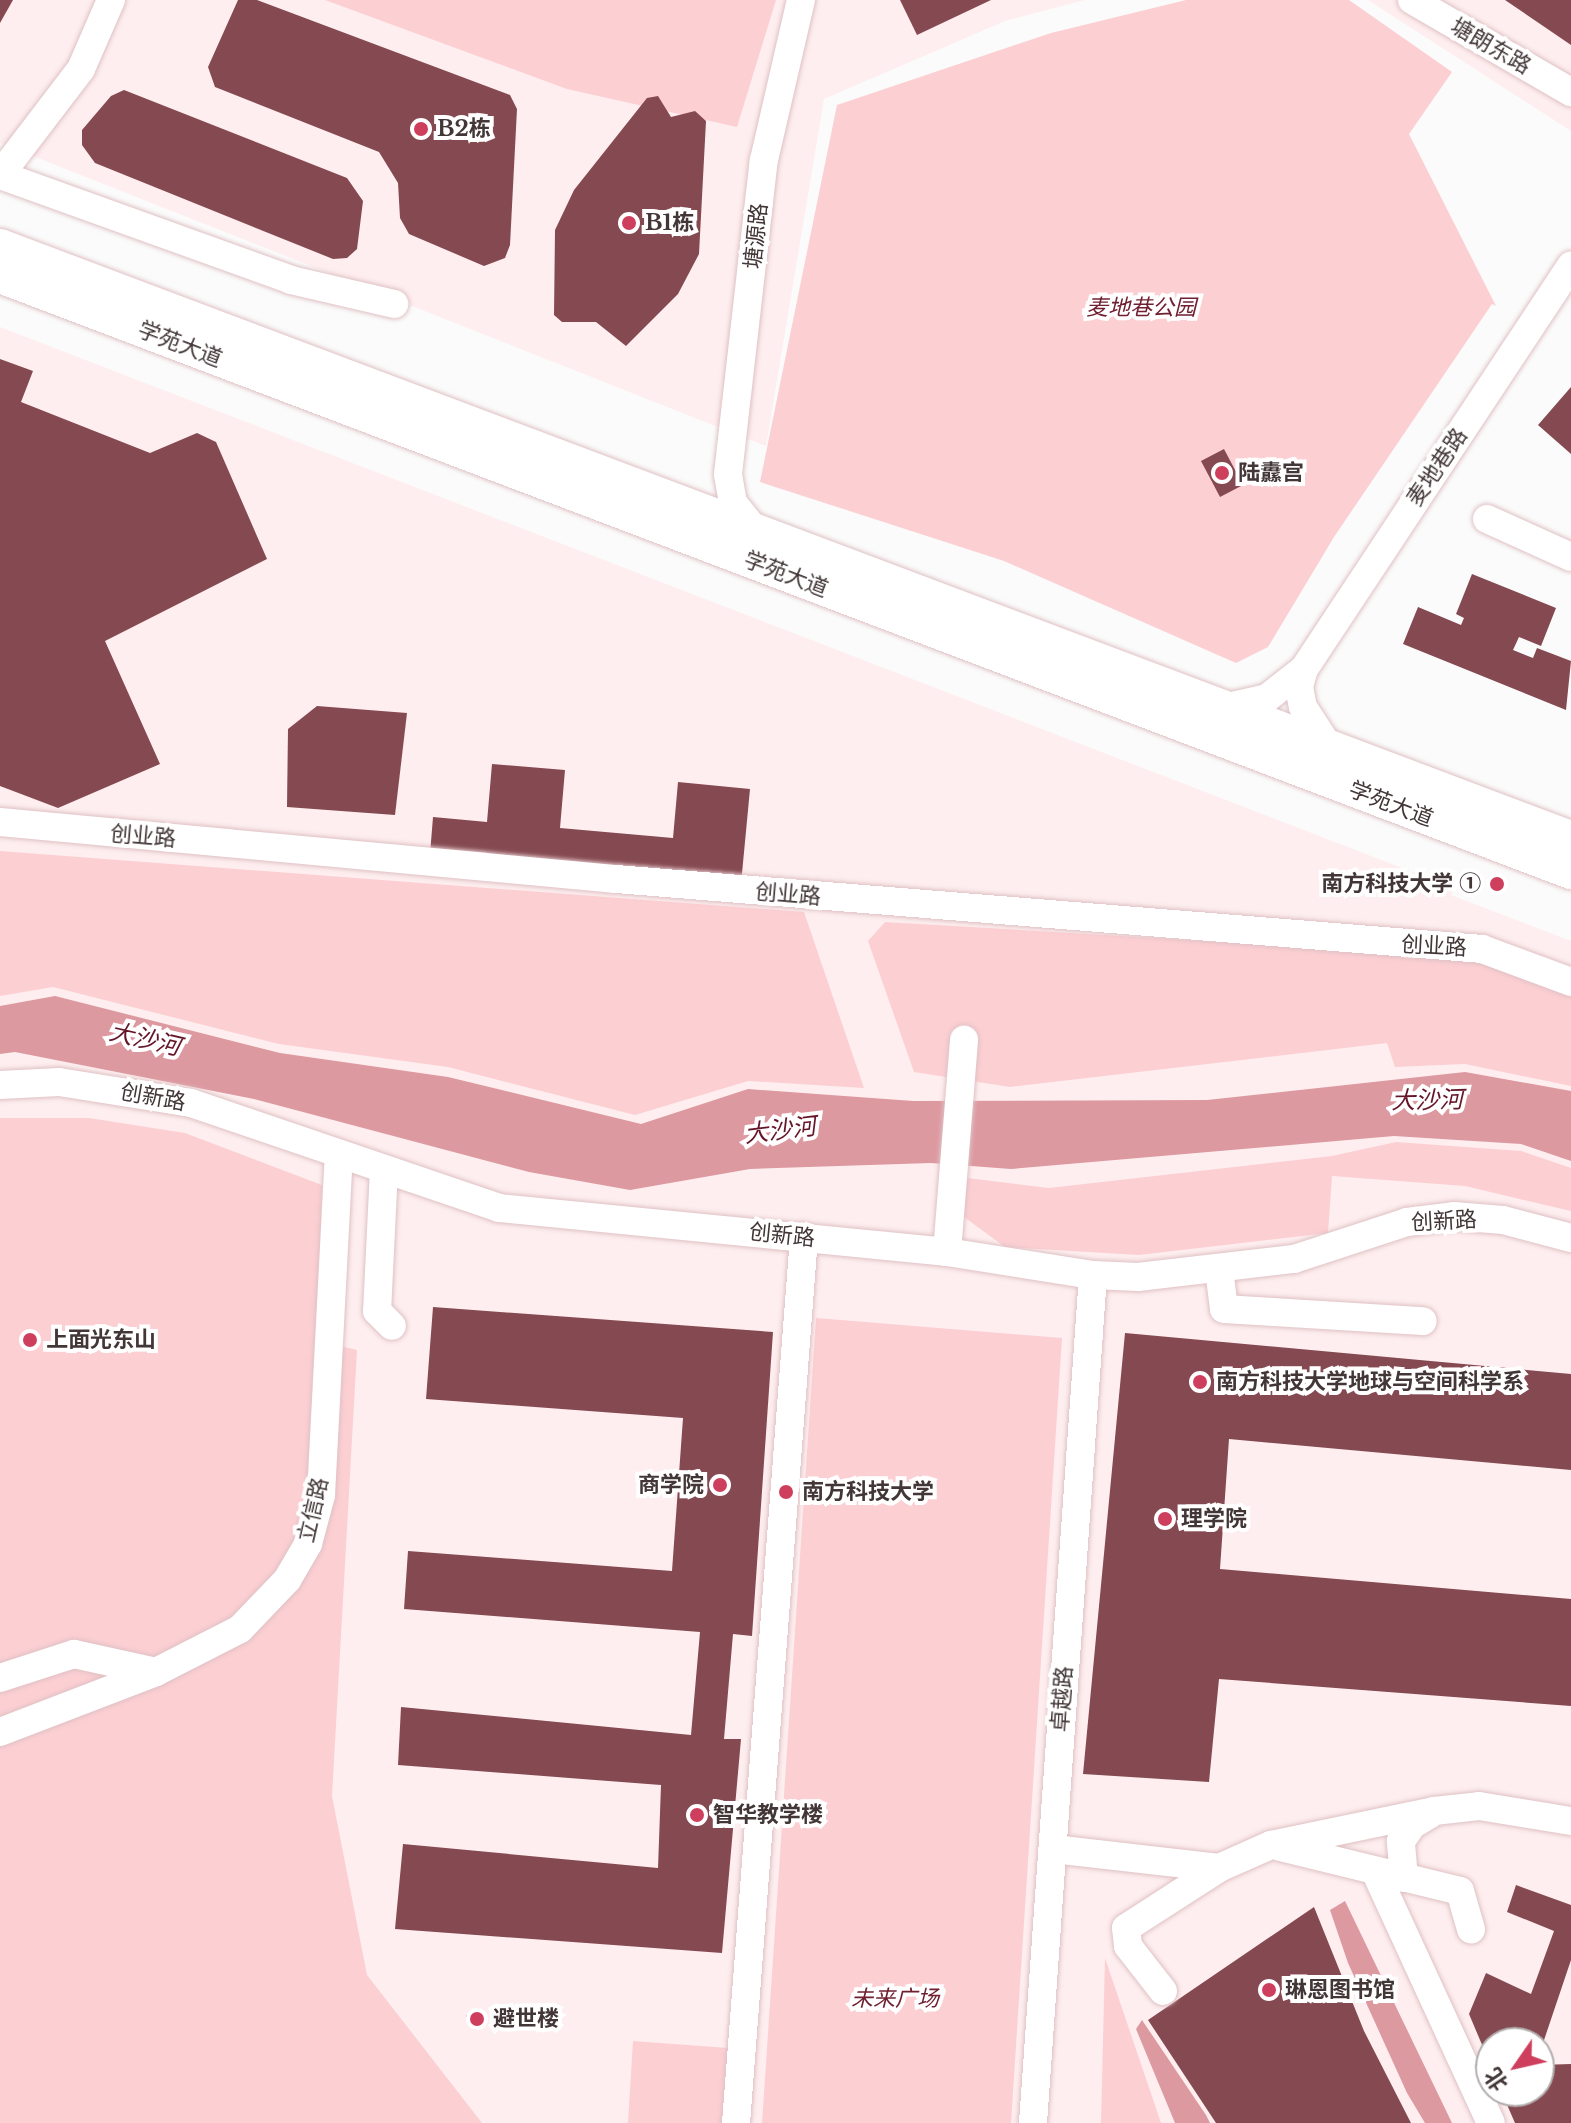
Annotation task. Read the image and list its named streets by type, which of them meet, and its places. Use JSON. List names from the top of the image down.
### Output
{
  "streets": {
    "main road": ["学苑大道"],
    "street": [
      "塘朗东路",
      "塘源路",
      "麦地巷路",
      "创业路",
      "创新路",
      "立信路",
      "卓越路"
    ]
  },
  "crossings": [
    ["塘源路", "学苑大道"],
    ["学苑大道", "麦地巷路"],
    ["创新路", "立信路"],
    ["创新路", "卓越路"]
  ],
  "water": ["大沙河"],
  "parks": ["麦地巷公园", "未来广场"],
  "places": [
    "B2栋",
    "B1栋",
    "陆纛宫",
    "南方科技大学 ①",
    "上面光东山",
    "南方科技大学地球与空间科学系",
    "商学院",
    "南方科技大学",
    "理学院",
    "智华教学楼",
    "琳恩图书馆",
    "避世楼"
  ],
  "north": "bottom left"
}
